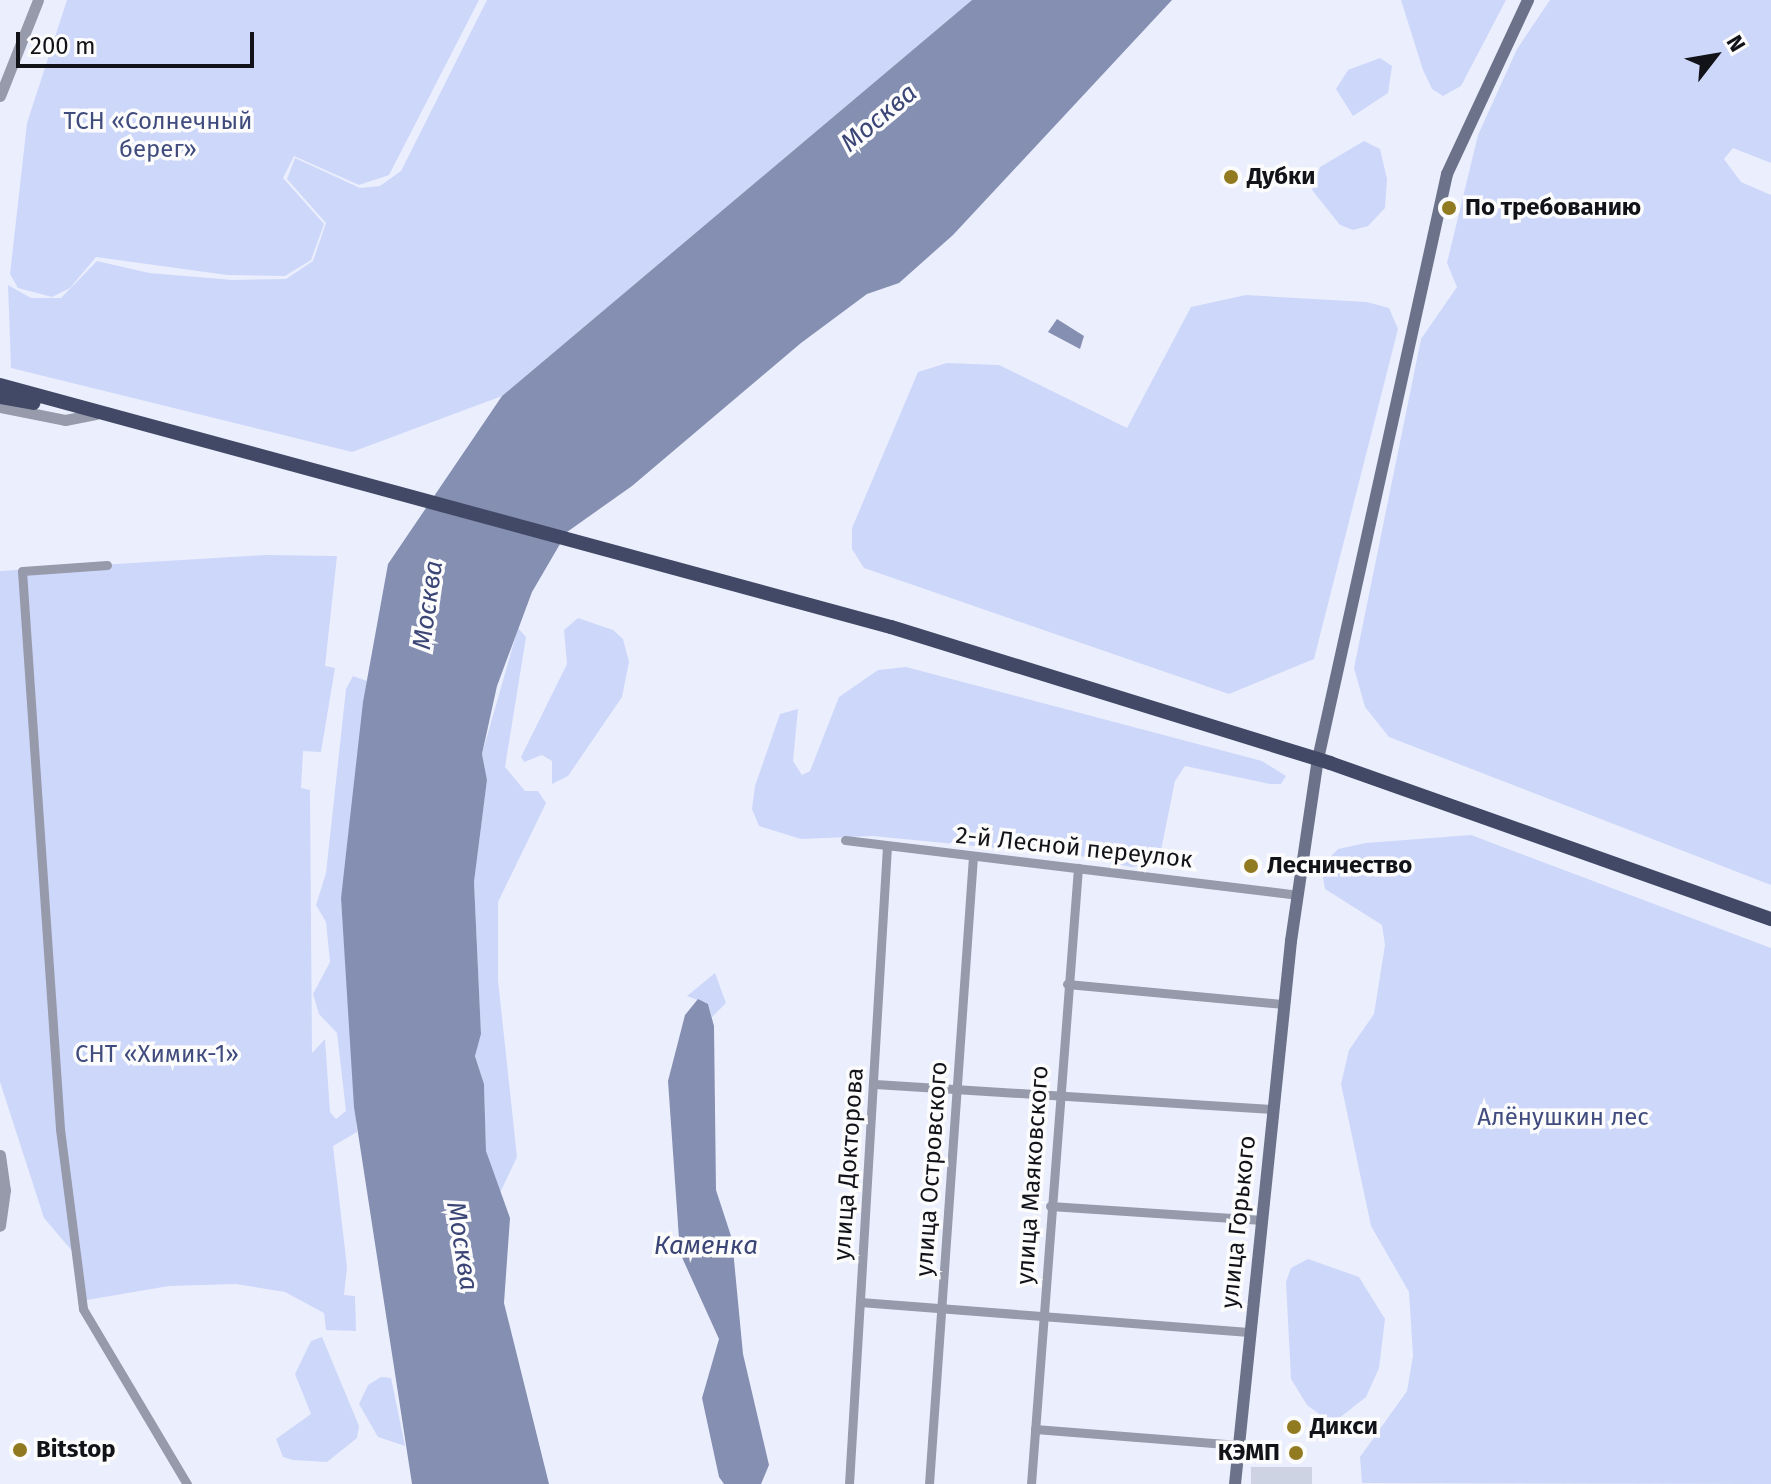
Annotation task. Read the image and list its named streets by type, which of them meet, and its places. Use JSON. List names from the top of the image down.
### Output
{
  "streets": {
    "main road": ["улица Горького"],
    "street": [
      "2-й Лесной переулок",
      "улица Докторова",
      "улица Островского",
      "улица Маяковского"
    ]
  },
  "crossings": [
    ["2-й Лесной переулок", "улица Докторова"],
    ["2-й Лесной переулок", "улица Островского"],
    ["2-й Лесной переулок", "улица Маяковского"],
    ["2-й Лесной переулок", "улица Горького"]
  ],
  "water": ["Москва", "Каменка"],
  "parks": ["ТСН «Солнечный берег»", "СНТ «Химик-1»", "Алёнушкин лес"],
  "places": [
    "Дубки",
    "По требованию",
    "Лесничество",
    "Дикси",
    "Bitstop",
    "КЭМП"
  ],
  "scale_bar": "200 m",
  "north": "top right"
}
